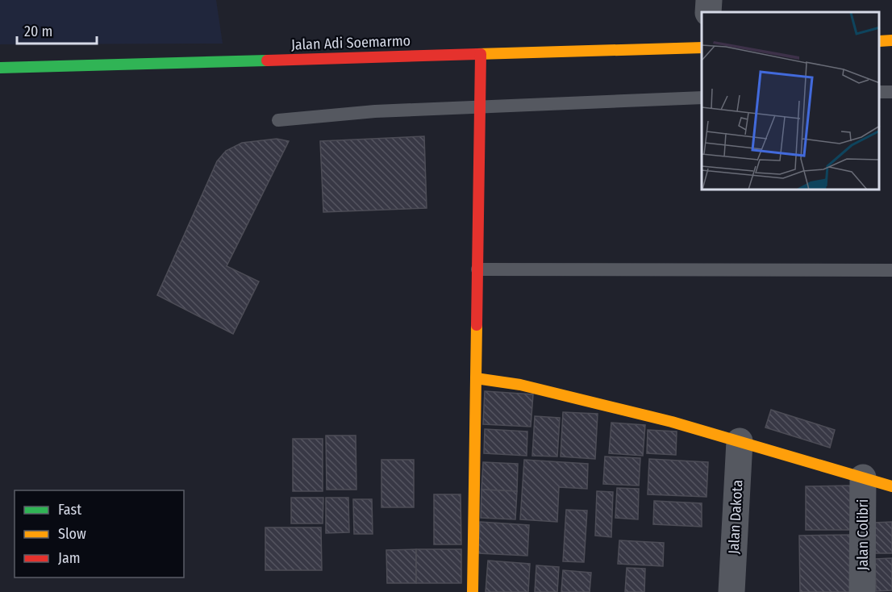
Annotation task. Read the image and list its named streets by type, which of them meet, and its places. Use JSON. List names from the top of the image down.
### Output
{
  "streets": {
    "main road": ["Jalan Adi Soemarmo"],
    "street": ["Jalan Dakota", "Jalan Colibri"]
  },
  "legend": ["Fast", "Slow", "Jam"],
  "scale_bar": "20 m"
}
